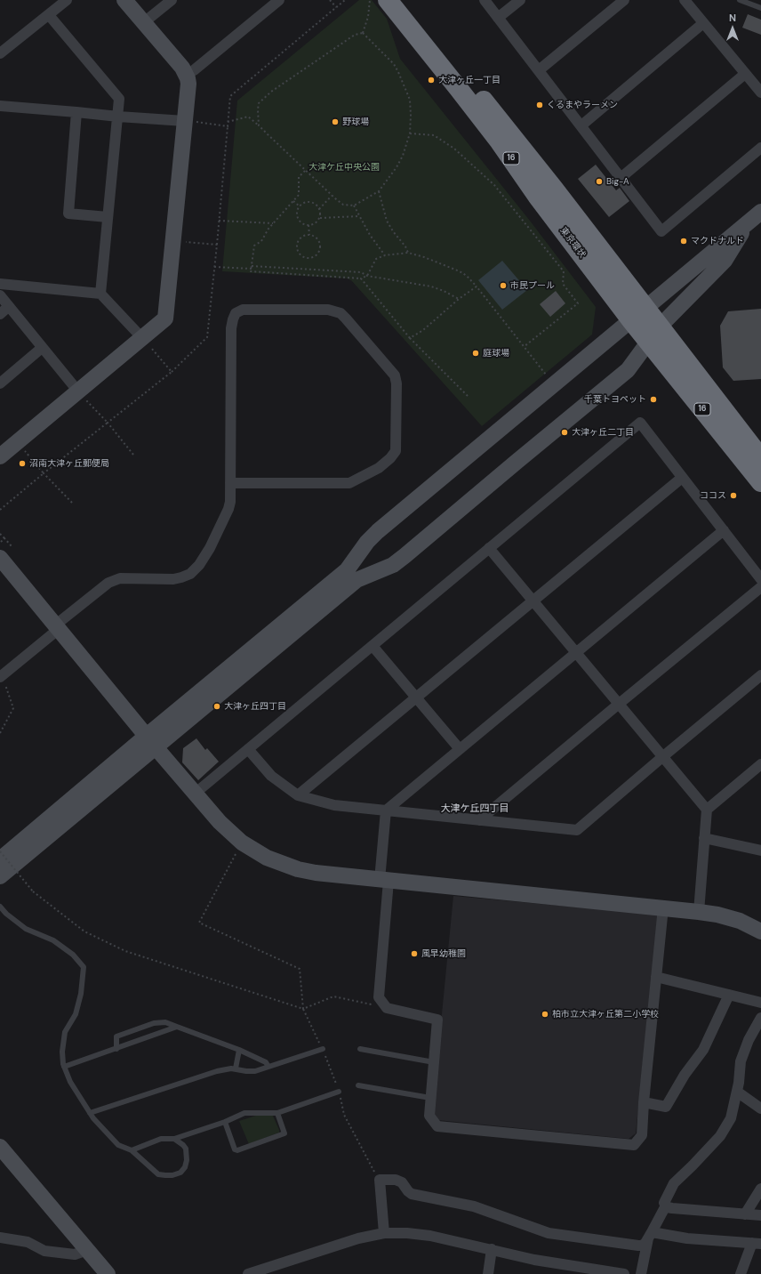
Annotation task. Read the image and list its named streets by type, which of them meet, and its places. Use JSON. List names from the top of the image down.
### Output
{
  "streets": {
    "highway": ["16", "東京環状"]
  },
  "districts": ["大津ケ丘四丁目"],
  "parks": ["大津ケ丘中央公園"],
  "places": [
    "大津ヶ丘一丁目",
    "くるまやラーメン",
    "野球場",
    "Big-A",
    "マクドナルド",
    "市民プール",
    "庭球場",
    "千葉トヨペット",
    "大津ヶ丘二丁目",
    "沼南大津ヶ丘郵便局",
    "ココス",
    "大津ヶ丘四丁目",
    "風早幼稚園",
    "柏市立大津ヶ丘第二小学校"
  ],
  "north": "top"
}
